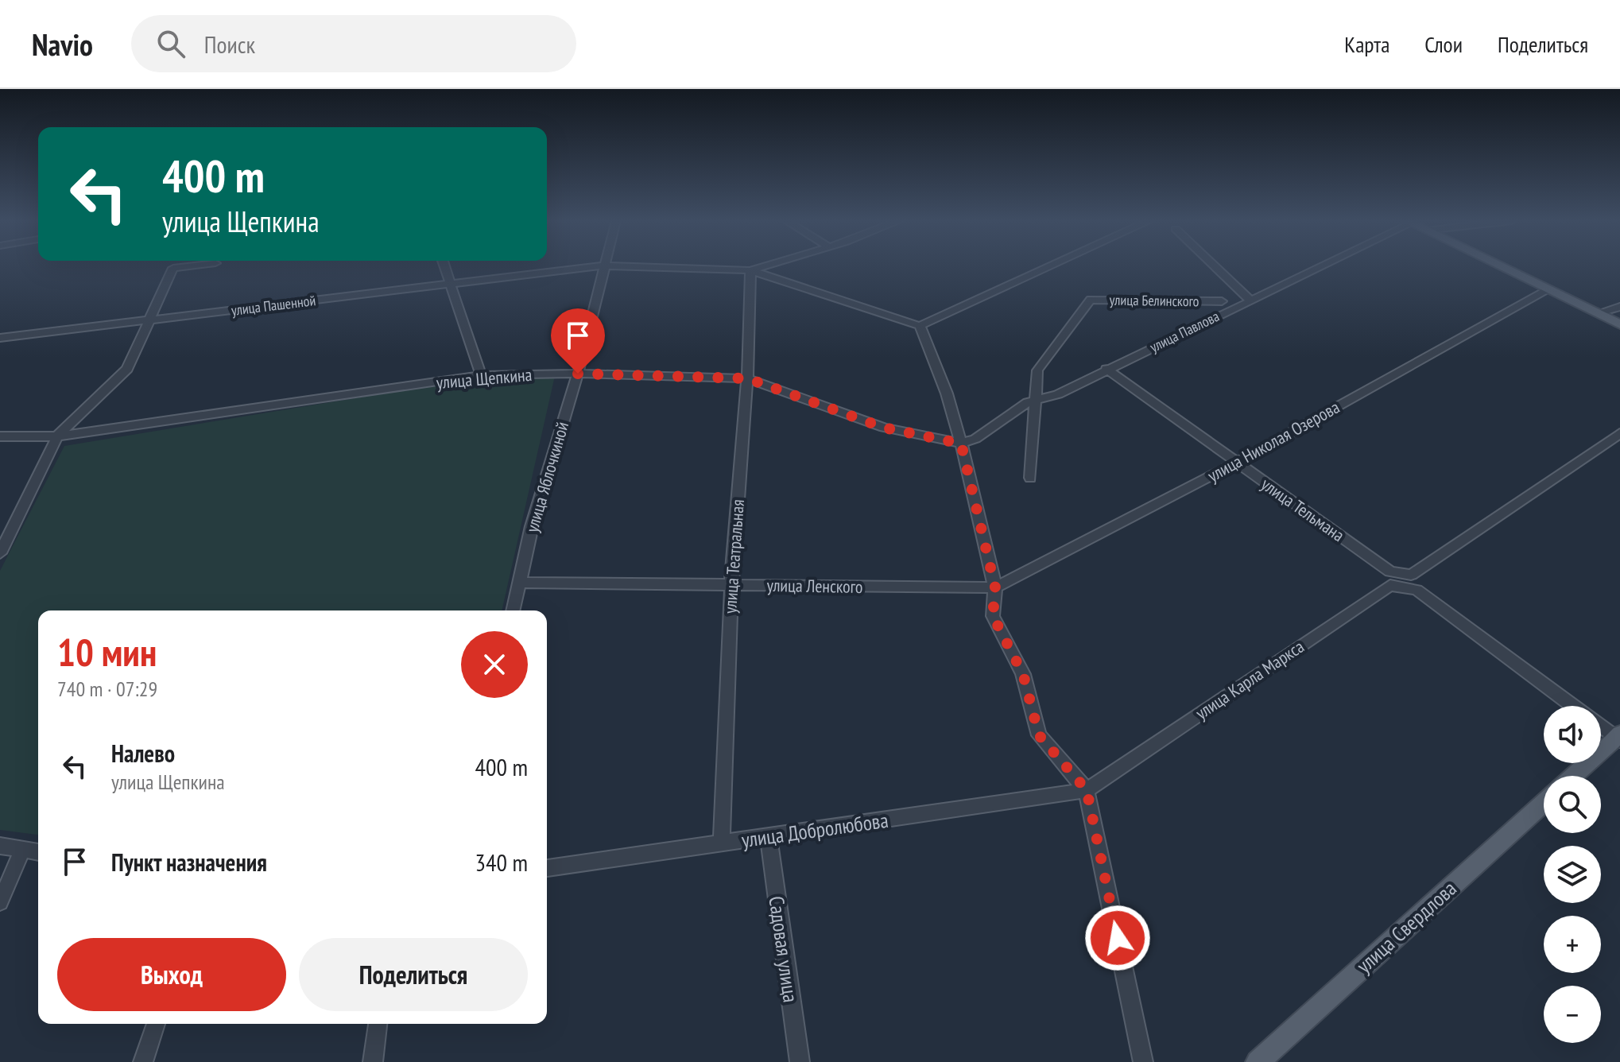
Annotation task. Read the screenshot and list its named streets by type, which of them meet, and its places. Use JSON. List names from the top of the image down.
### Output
{
  "streets": {
    "main road": ["улица Свердлова"],
    "street": [
      "улица Белинского",
      "улица Пашенной",
      "улица Павлова",
      "улица Щепкина",
      "улица Николая Озерова",
      "улица Яблочкиной",
      "улица Тельмана",
      "улица Театральная",
      "улица Ленского",
      "улица Карла Маркса",
      "улица Добролюбова",
      "Садовая улица"
    ]
  },
  "crossings": [
    ["улица Белинского", "улица Павлова"],
    ["улица Пашенной", "улица Театральная"],
    ["улица Павлова", "улица Щепкина"],
    ["улица Павлова", "улица Тельмана"],
    ["улица Щепкина", "улица Яблочкиной"],
    ["улица Щепкина", "улица Театральная"],
    ["улица Николая Озерова", "улица Тельмана"],
    ["улица Николая Озерова", "улица Ленского"],
    ["улица Яблочкиной", "улица Ленского"],
    ["улица Театральная", "улица Ленского"],
    ["улица Театральная", "улица Добролюбова"],
    ["улица Карла Маркса", "улица Добролюбова"],
    ["улица Добролюбова", "Садовая улица"]
  ],
  "page": {
    "header": "Navio",
    "search": "Поиск",
    "nav": ["Карта", "Слои", "Поделиться"],
    "turn": ["400 m", "улица Щепкина"],
    "heading": ["10 мин", "740 m · 07:29"],
    "map_buttons": ["+", "−"],
    "list": [
      {
        "name": "Налево",
        "note": "улица Щепкина",
        "value": "400 m"
      },
      {
        "name": "Пункт назначения",
        "value": "340 m"
      }
    ],
    "buttons": ["Выход", "Поделиться"]
  }
}
